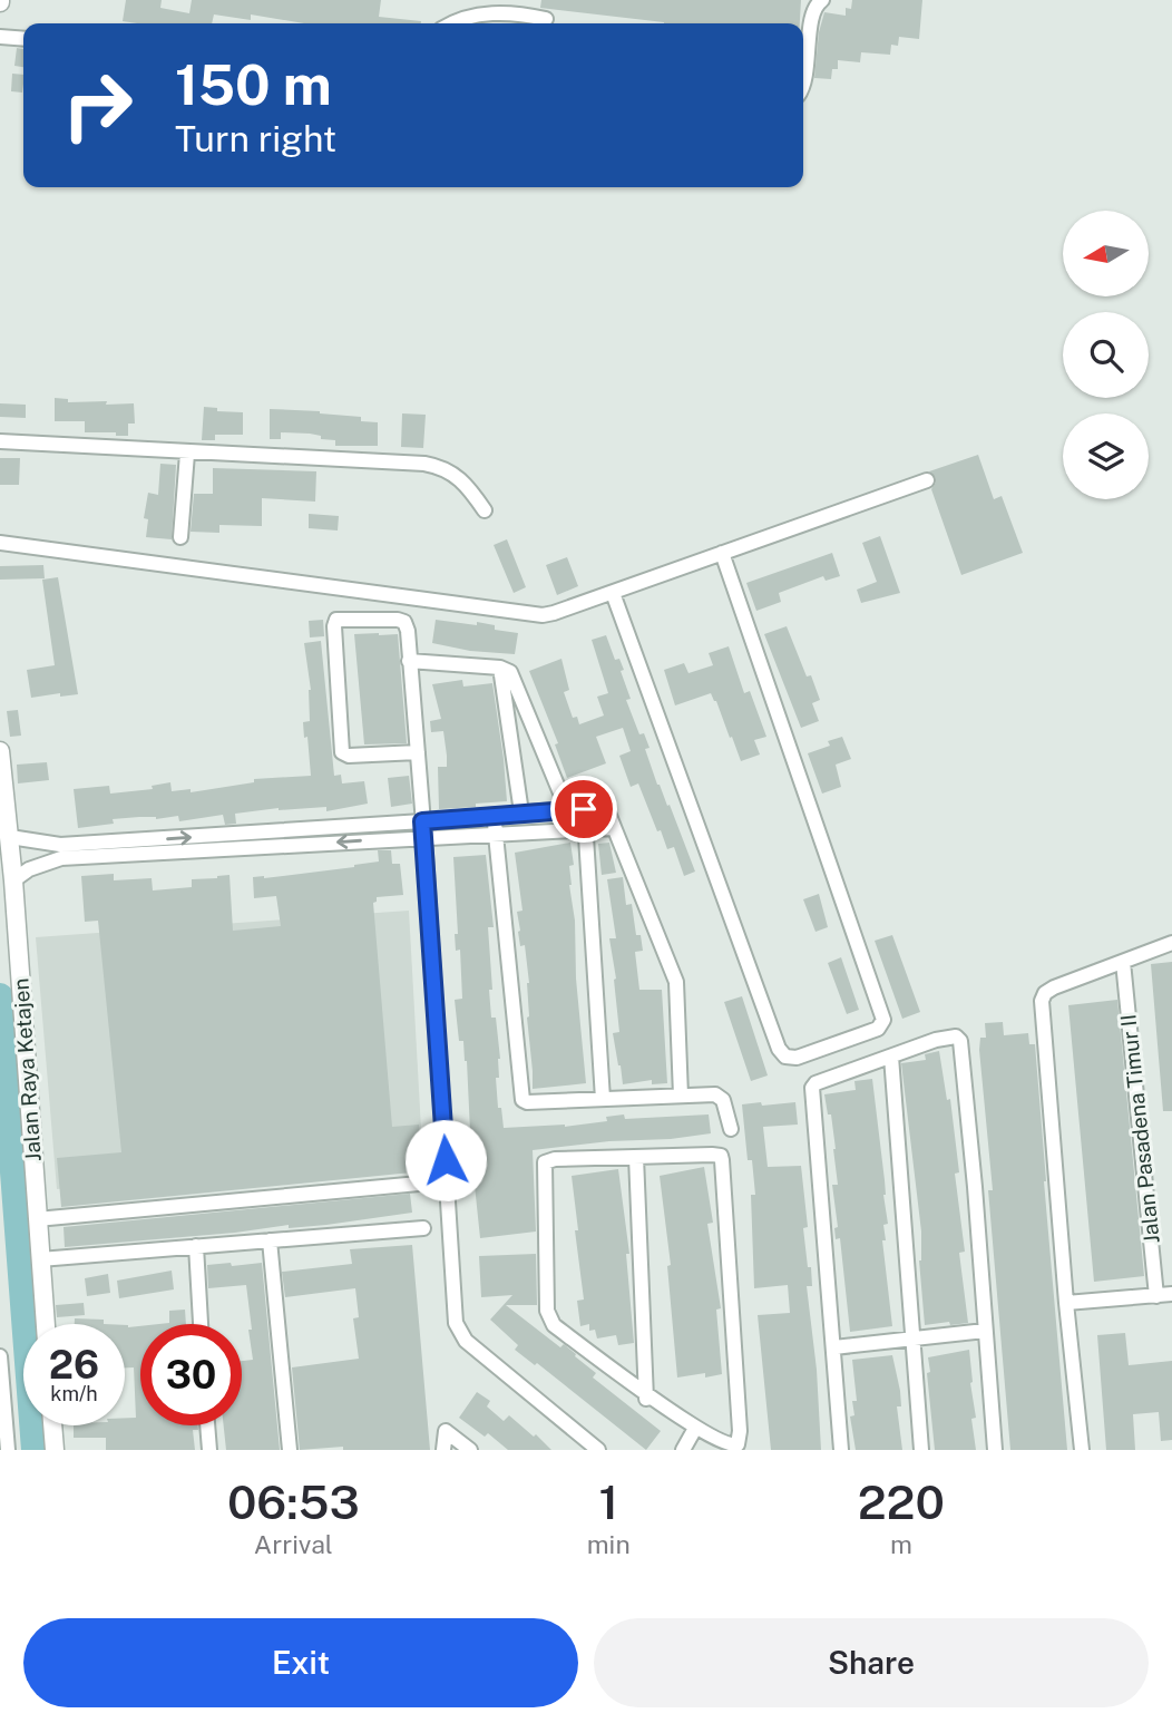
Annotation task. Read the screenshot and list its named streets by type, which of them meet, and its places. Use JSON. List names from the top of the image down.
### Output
{
  "streets": {
    "street": ["Jalan Raya Ketajen", "Jalan Pasadena Timur II"]
  },
  "north": "left",
  "page": {
    "turn": ["150 m", "Turn right"],
    "speed": "26 km/h",
    "limit": "30",
    "eta": [
      "06:53",
      "Arrival",
      "1",
      "min",
      "220",
      "m"
    ],
    "buttons": ["Exit", "Share"]
  }
}
